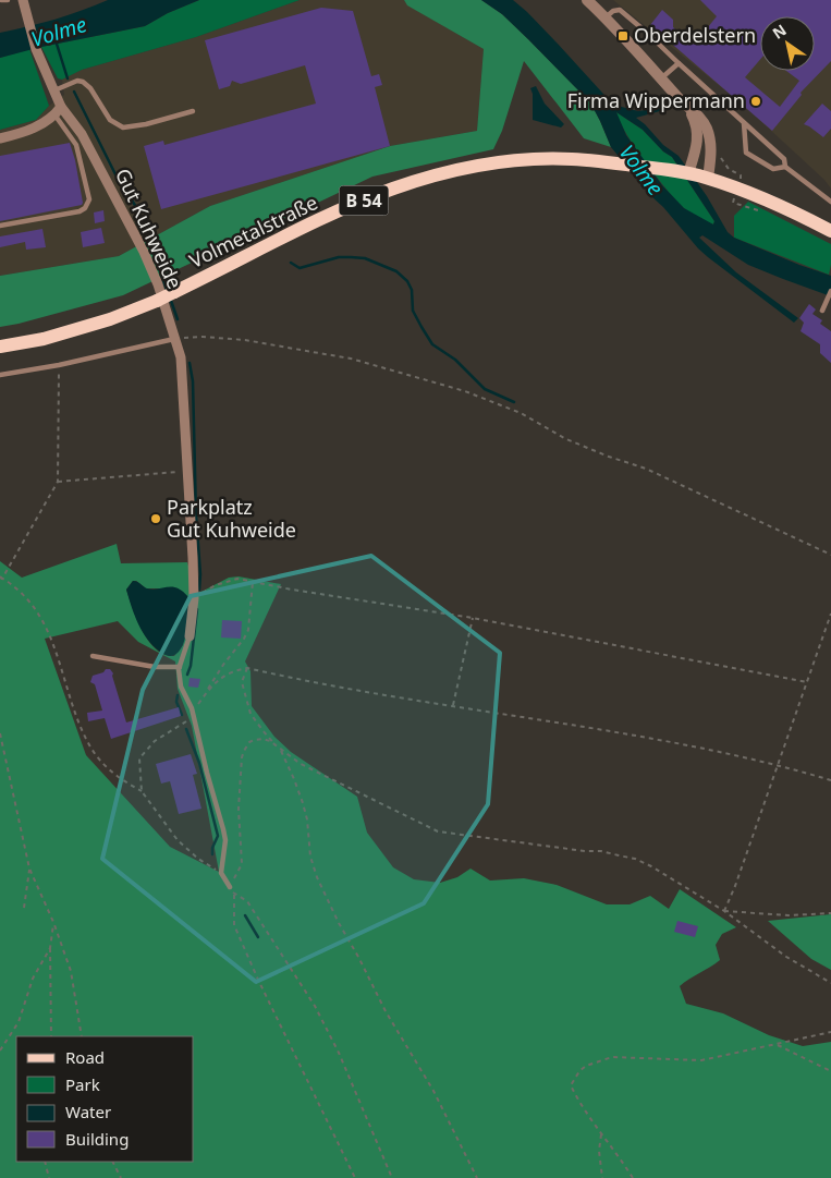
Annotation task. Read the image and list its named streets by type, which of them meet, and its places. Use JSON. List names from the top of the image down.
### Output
{
  "streets": {
    "main road": ["B 54", "Volmetalstraße"],
    "street": ["Gut Kuhweide"]
  },
  "crossings": [
    ["B 54", "Volmetalstraße"]
  ],
  "water": ["Volme"],
  "places": {
    "transit": ["Oberdelstern"],
    "other": ["Firma Wippermann", "Parkplatz Gut Kuhweide"]
  },
  "legend": [
    "Road",
    "Park",
    "Water",
    "Building"
  ],
  "north": "top left"
}
